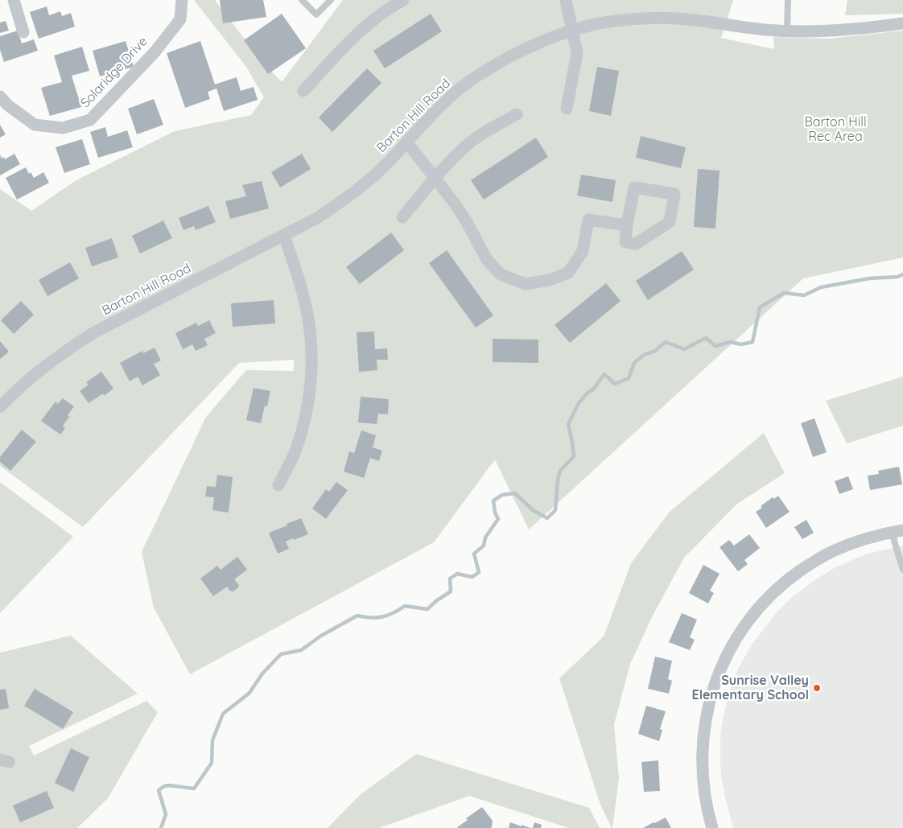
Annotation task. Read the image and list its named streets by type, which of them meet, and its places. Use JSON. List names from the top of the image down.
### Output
{
  "streets": {
    "street": ["Solaridge Drive", "Barton Hill Road"]
  },
  "parks": ["Barton Hill Rec Area"],
  "places": ["Sunrise Valley Elementary School"]
}
